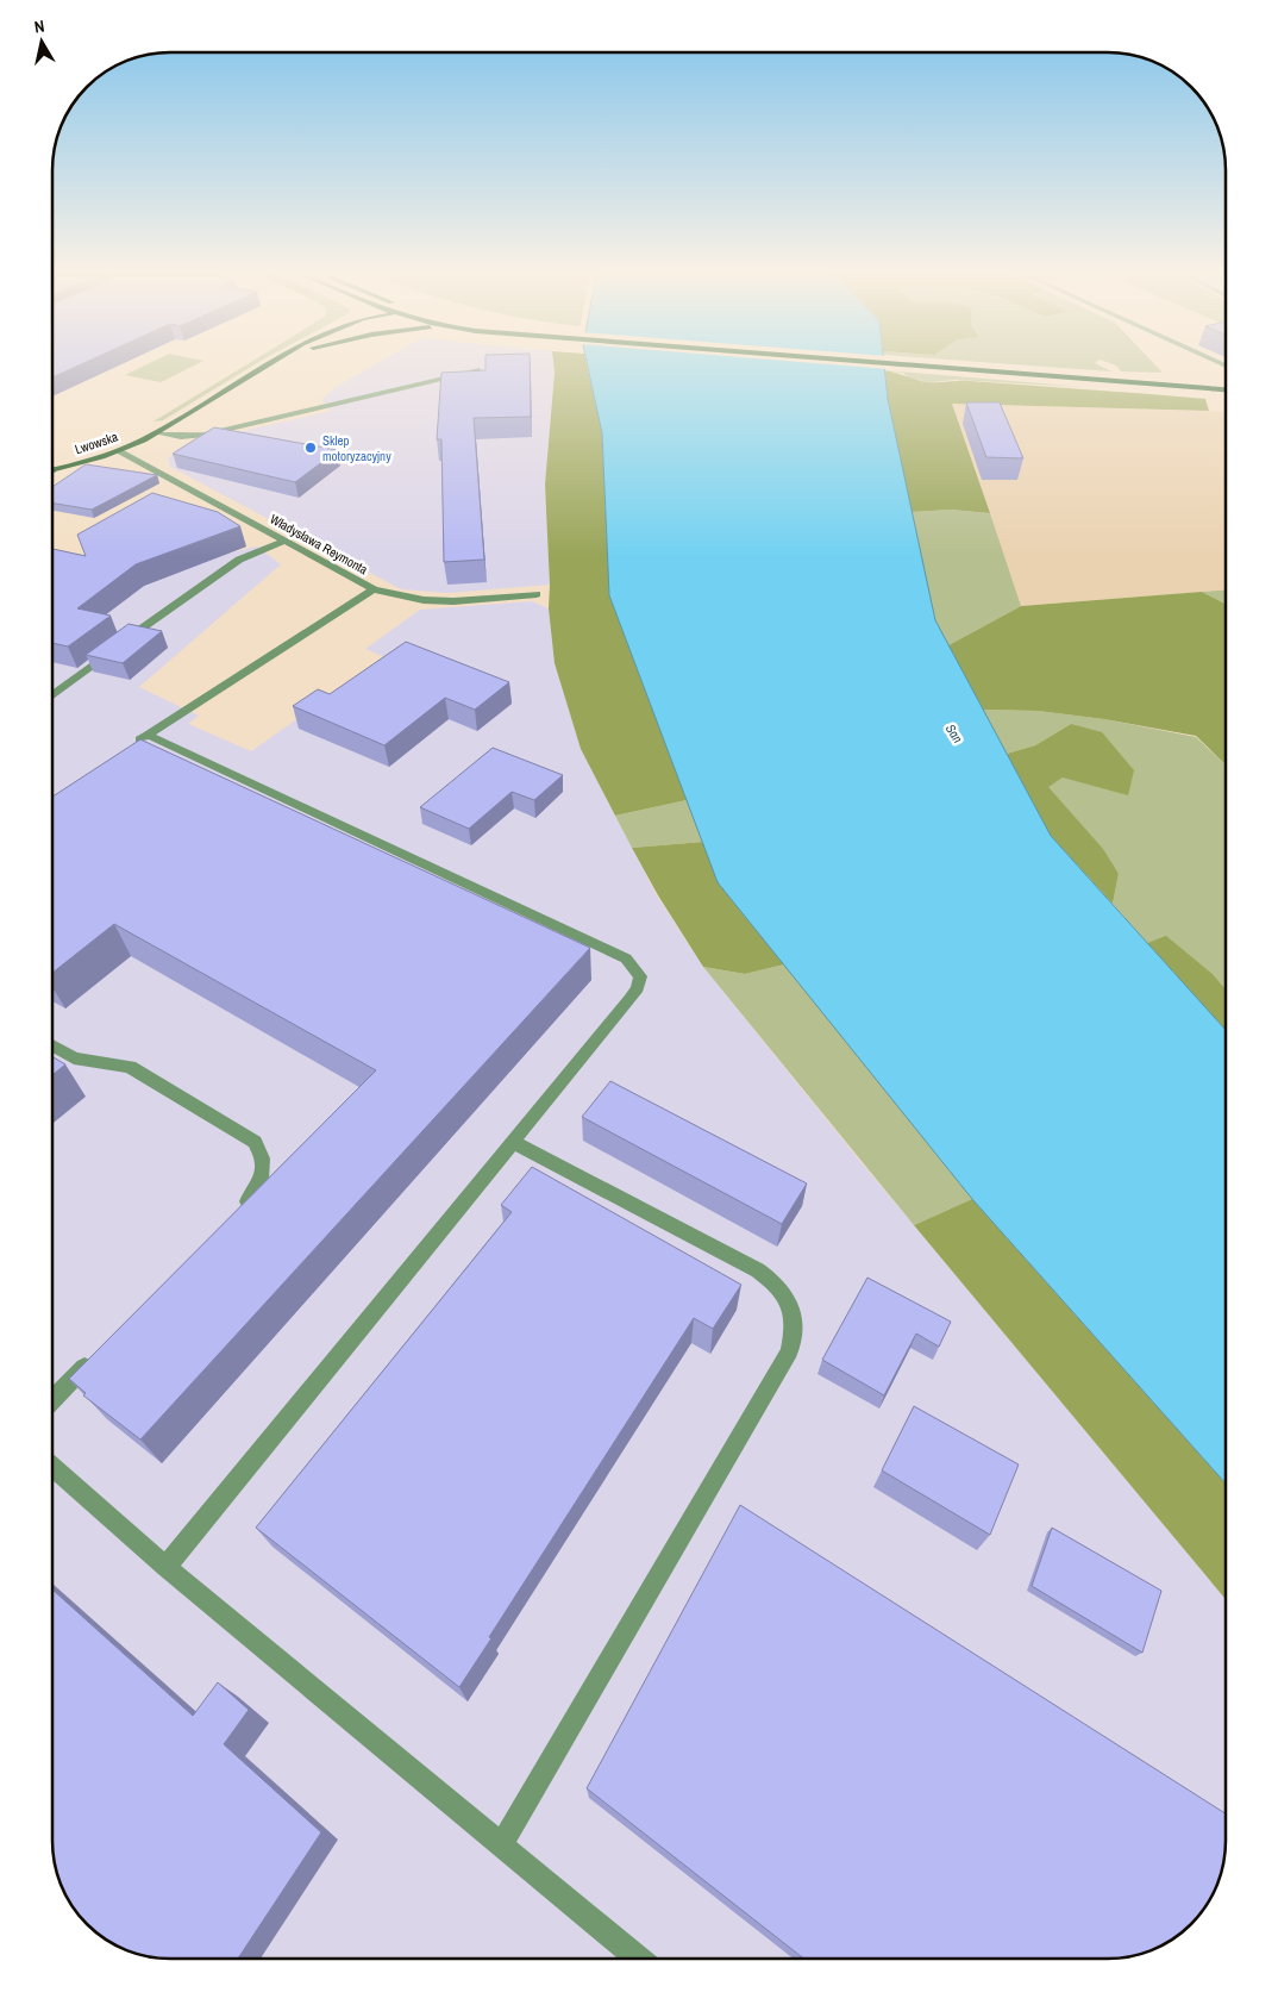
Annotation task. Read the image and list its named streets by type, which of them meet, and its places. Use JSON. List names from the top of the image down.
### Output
{
  "streets": {
    "main road": ["Lwowska"],
    "street": ["Władysława Reymonta"]
  },
  "crossings": [
    ["Lwowska", "Władysława Reymonta"]
  ],
  "water": ["San"],
  "places": ["Sklep motoryzacyjny"],
  "north": "top"
}
